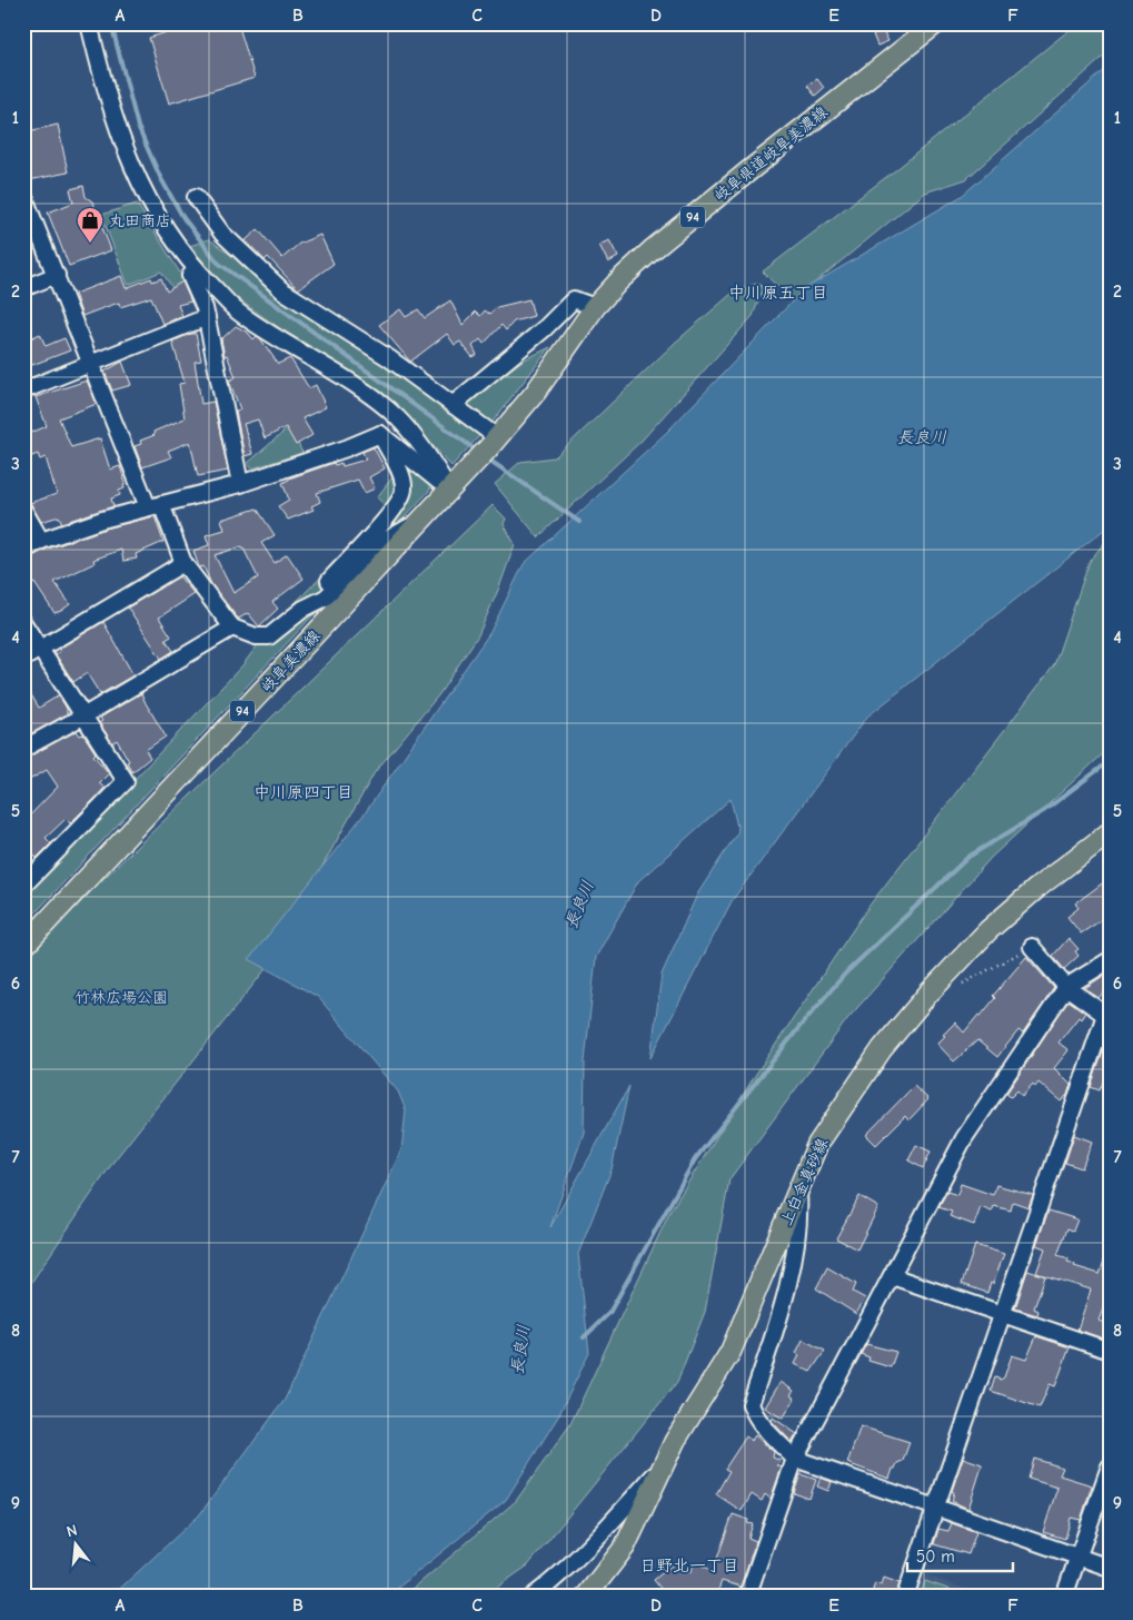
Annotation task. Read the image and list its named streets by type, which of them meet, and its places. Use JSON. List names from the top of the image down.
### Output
{
  "streets": {
    "main road": [
      "岐阜県道岐阜美濃線",
      "94",
      "岐阜美濃線",
      "上白金真砂線"
    ]
  },
  "crossings": [
    ["岐阜県道岐阜美濃線", "岐阜美濃線"]
  ],
  "districts": ["中川原五丁目", "中川原四丁目", "日野北一丁目"],
  "water": ["長良川"],
  "parks": ["竹林広場公園"],
  "places": {
    "shop": ["丸田商店"]
  },
  "scale_bar": "50 m",
  "north": "top",
  "grid": {
    "columns": [
      "A",
      "B",
      "C",
      "D",
      "E",
      "F"
    ],
    "rows": [
      "1",
      "2",
      "3",
      "4",
      "5",
      "6",
      "7",
      "8",
      "9"
    ]
  }
}
